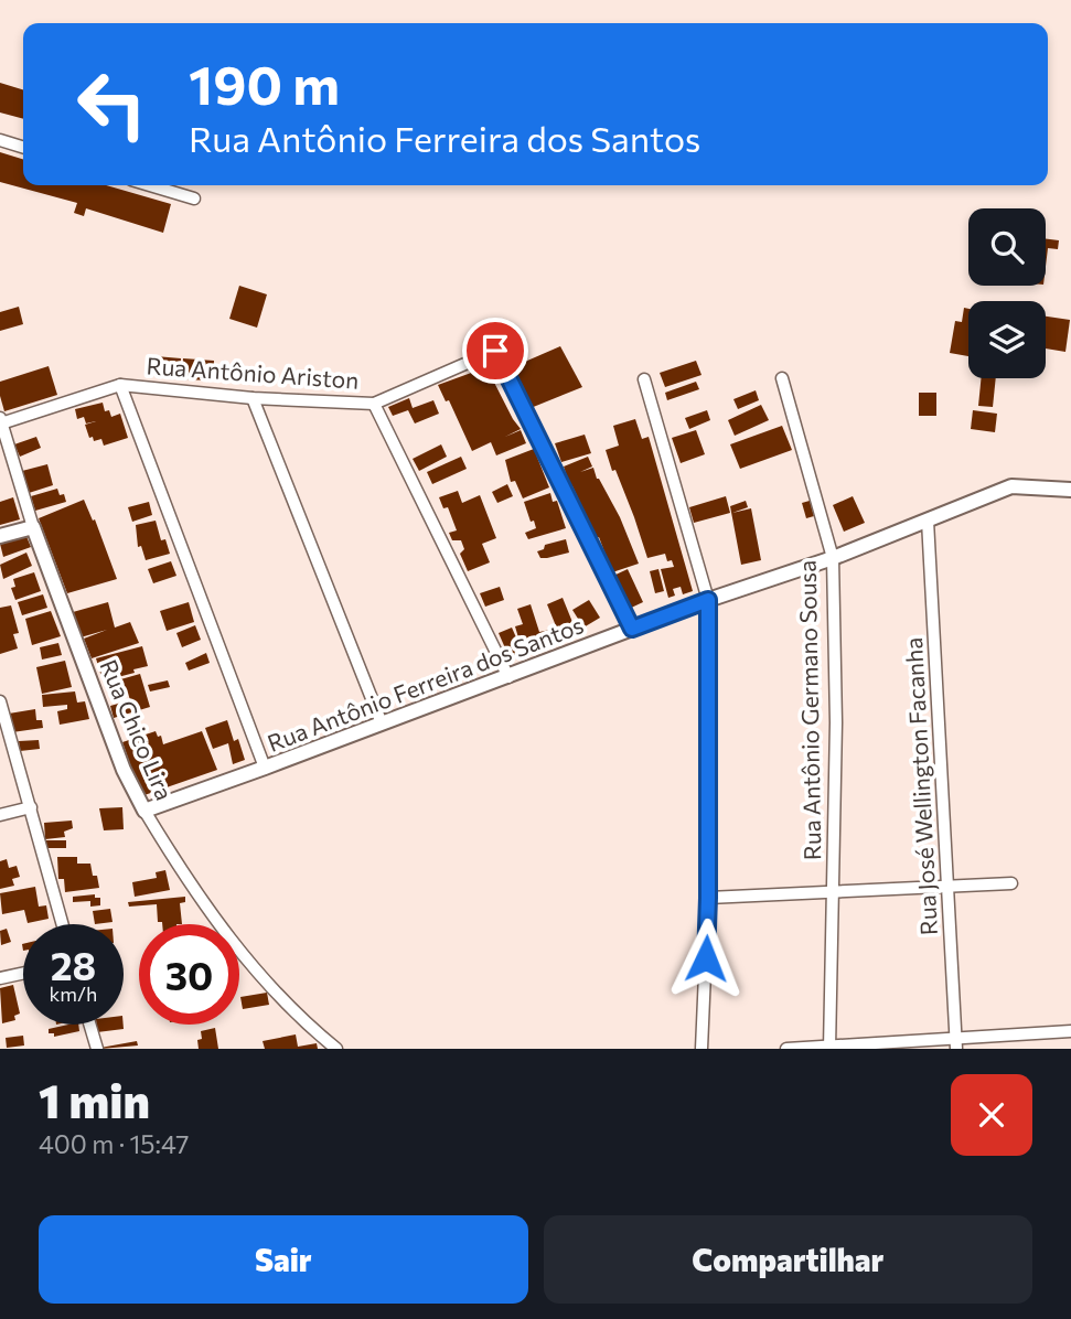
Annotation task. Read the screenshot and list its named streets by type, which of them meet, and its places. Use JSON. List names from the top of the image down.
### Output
{
  "streets": {
    "street": [
      "Rua Antônio Ariston",
      "Rua Antônio Ferreira dos Santos",
      "Rua Antônio Germano Sousa",
      "Rua Chico Lira",
      "Rua José Wellington Facanha"
    ]
  },
  "crossings": [
    ["Rua Antônio Ariston", "Rua Antônio Ferreira dos Santos"],
    ["Rua Antônio Ariston", "Rua Chico Lira"],
    ["Rua Antônio Ferreira dos Santos", "Rua Antônio Germano Sousa"],
    ["Rua Antônio Ferreira dos Santos", "Rua Chico Lira"],
    ["Rua Antônio Ferreira dos Santos", "Rua José Wellington Facanha"]
  ],
  "page": {
    "turn": ["190 m", "Rua Antônio Ferreira dos Santos"],
    "speed": "28 km/h",
    "limit": "30",
    "heading": ["1 min", "400 m · 15:47"],
    "buttons": ["Sair", "Compartilhar"]
  }
}
